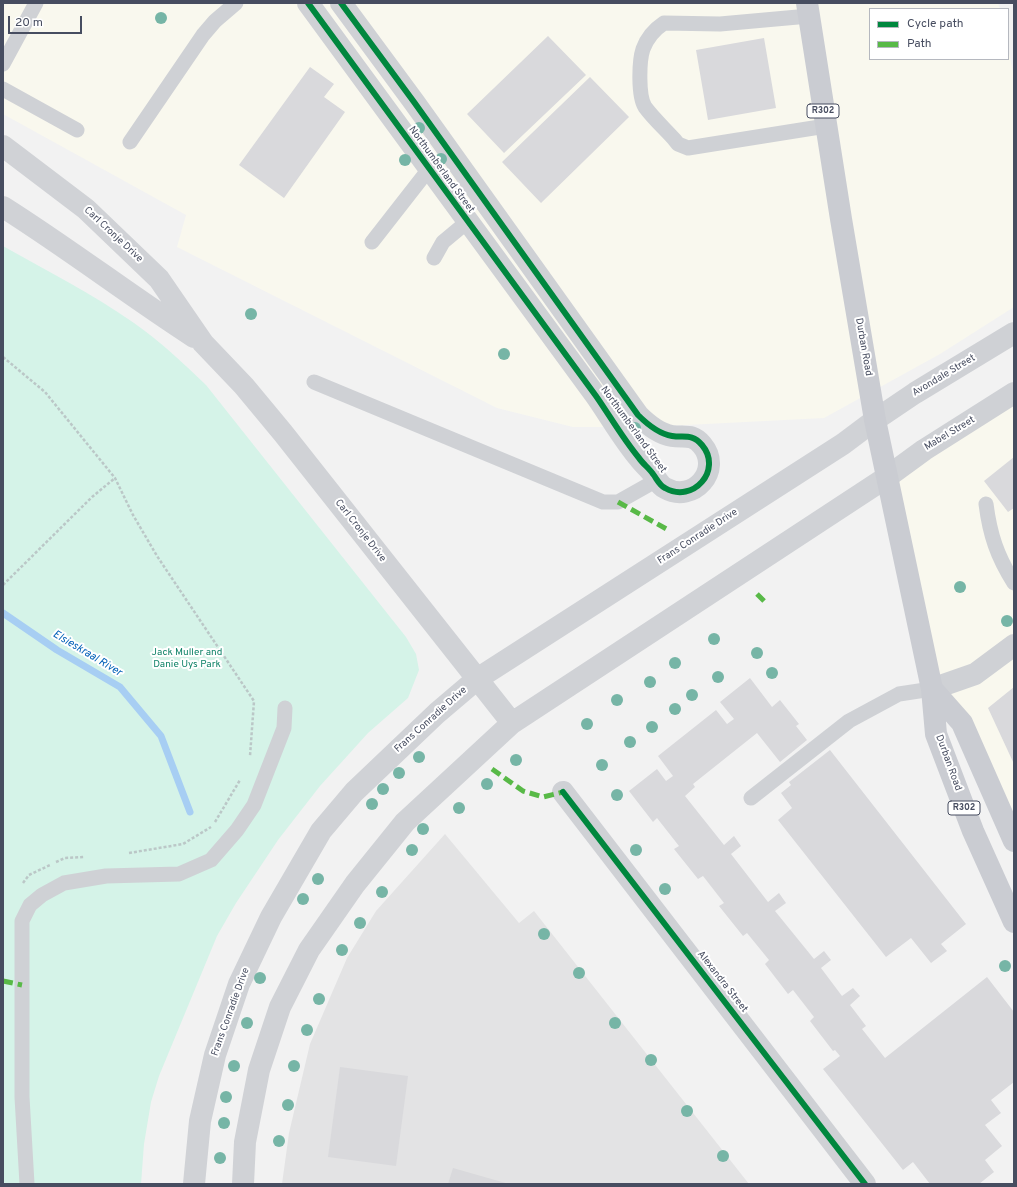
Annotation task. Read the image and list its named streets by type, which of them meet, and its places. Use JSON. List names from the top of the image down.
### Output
{
  "streets": {
    "main road": [
      "R302",
      "Carl Cronje Drive",
      "Durban Road",
      "Frans Conradie Drive"
    ],
    "street": [
      "Northumberland Street",
      "Avondale Street",
      "Mabel Street",
      "Alexandra Street"
    ]
  },
  "crossings": [
    ["Carl Cronje Drive", "Frans Conradie Drive"],
    ["Durban Road", "Avondale Street"],
    ["Durban Road", "Mabel Street"],
    ["Durban Road", "Frans Conradie Drive"],
    ["Avondale Street", "Frans Conradie Drive"]
  ],
  "water": ["Elsieskraal River"],
  "parks": ["Jack Muller and Danie Uys Park"],
  "legend": ["Cycle path", "Path"],
  "scale_bar": "20 m"
}
